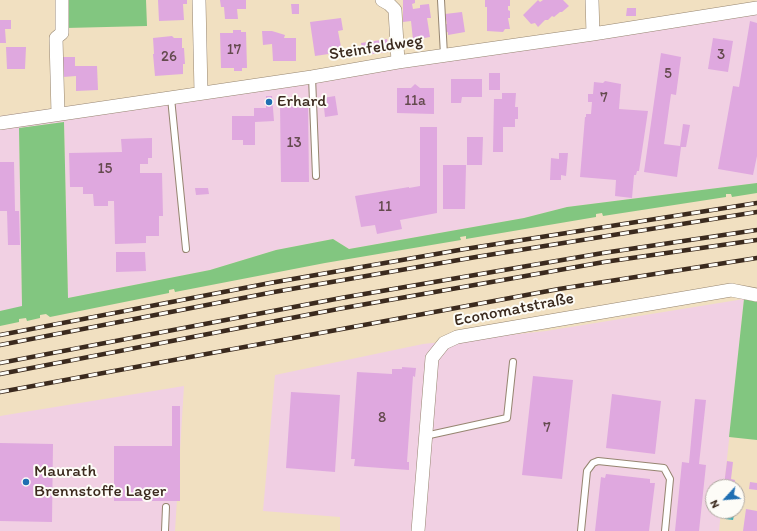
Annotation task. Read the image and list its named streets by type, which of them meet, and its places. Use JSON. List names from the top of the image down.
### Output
{
  "streets": {
    "street": ["Steinfeldweg", "Economatstraße"]
  },
  "places": ["Erhard", "Maurath Brennstoffe Lager"],
  "house_numbers": [
    "17",
    "3",
    "26",
    "5",
    "7",
    "11a",
    "13",
    "15",
    "11",
    "8",
    "7"
  ],
  "north": "bottom left"
}
